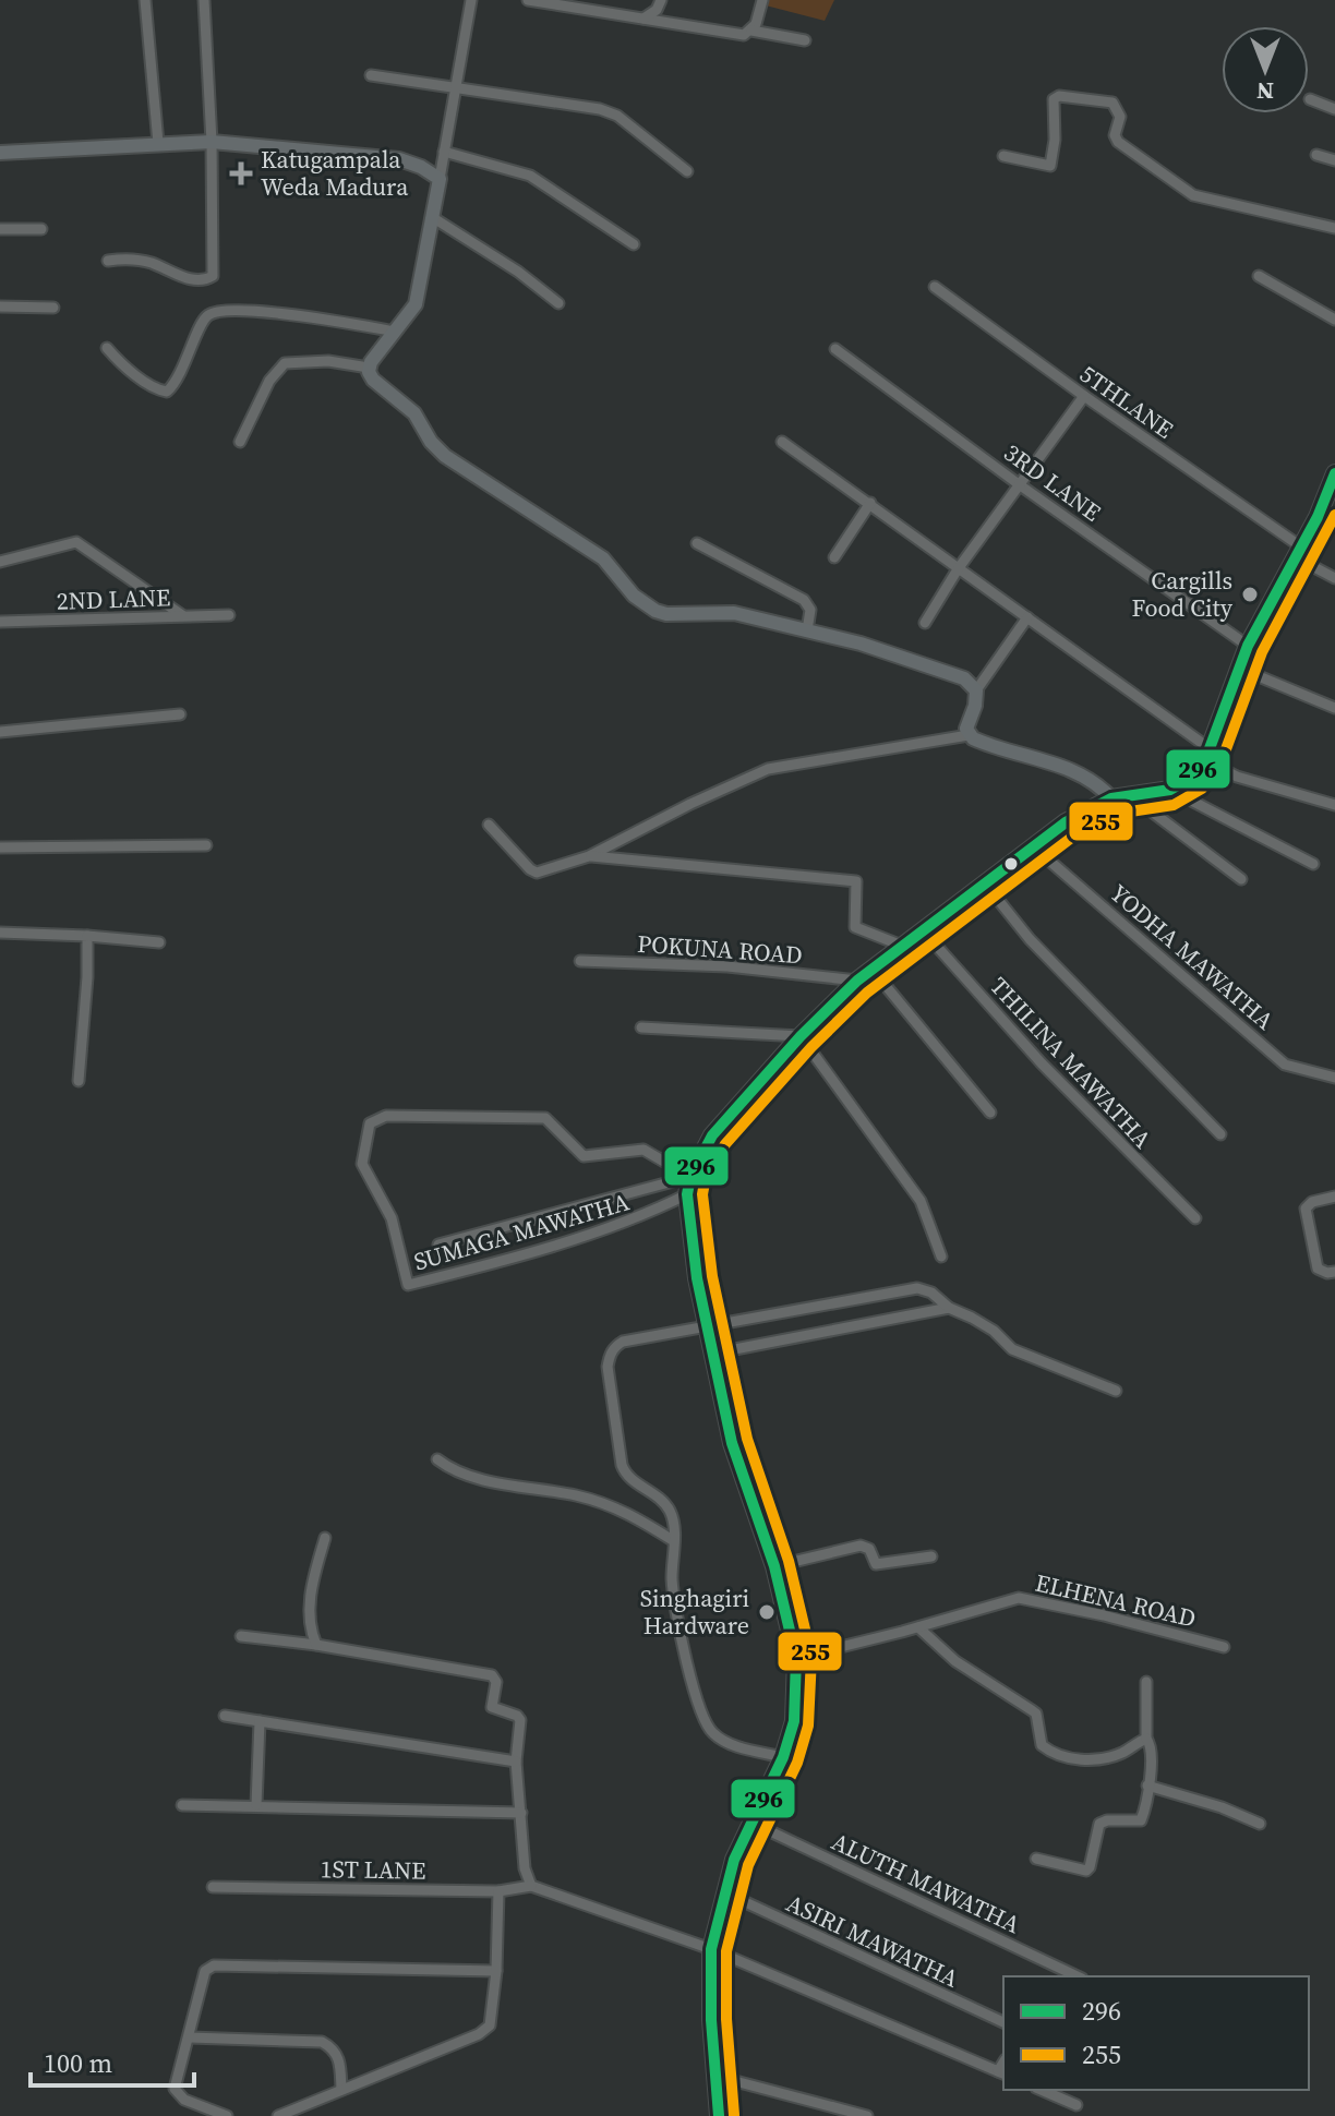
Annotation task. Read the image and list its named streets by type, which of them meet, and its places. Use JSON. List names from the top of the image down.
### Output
{
  "streets": {
    "street": [
      "5THLANE",
      "3RD LANE",
      "2ND LANE",
      "POKUNA ROAD",
      "YODHA MAWATHA",
      "THILINA MAWATHA",
      "SUMAGA MAWATHA",
      "ELHENA ROAD",
      "1ST LANE",
      "ALUTH MAWATHA",
      "ASIRI MAWATHA"
    ]
  },
  "places": {
    "health": ["Katugampala Weda Madura"],
    "other": ["Cargills Food City", "Singhagiri Hardware"]
  },
  "lines": ["transit line 296", "transit line 255"],
  "legend": ["296", "255"],
  "scale_bar": "100 m",
  "north": "bottom"
}
